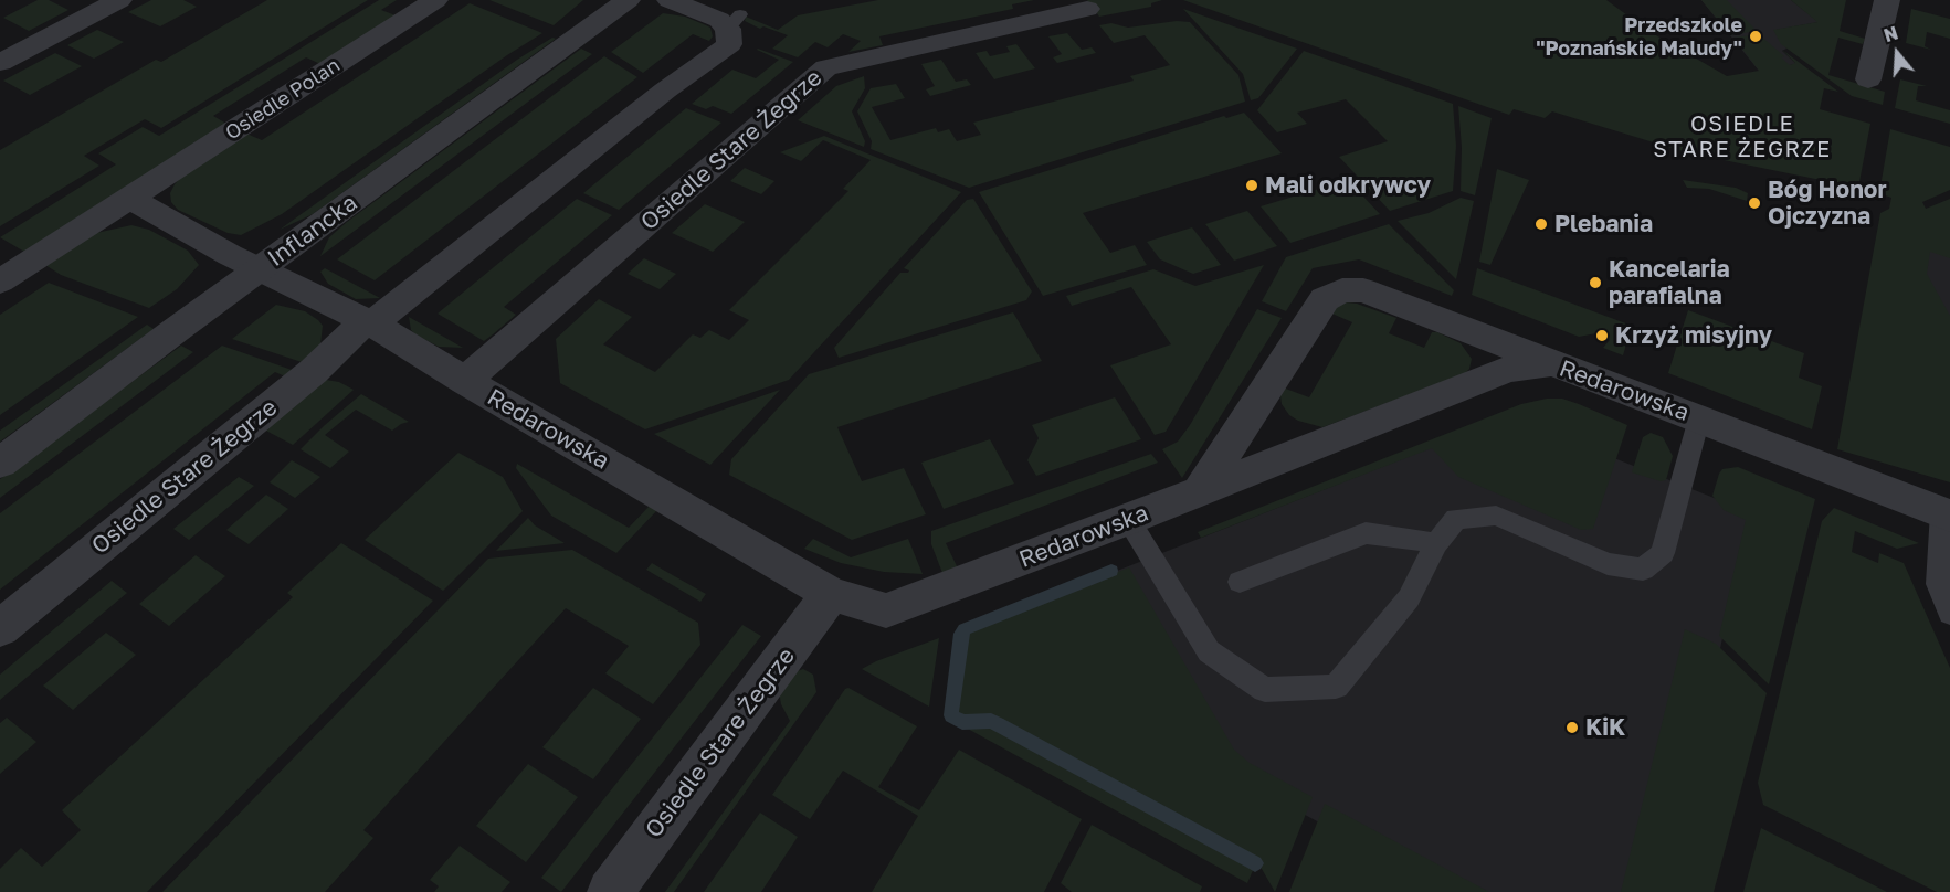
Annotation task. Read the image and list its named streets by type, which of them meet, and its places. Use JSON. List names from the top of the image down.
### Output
{
  "streets": {
    "street": [
      "Osiedle Polan",
      "Osiedle Stare Żegrze",
      "Inflancka",
      "Redarowska"
    ]
  },
  "crossings": [
    ["Osiedle Stare Żegrze", "Redarowska"],
    ["Inflancka", "Redarowska"]
  ],
  "districts": ["OSIEDLE STARE ŻEGRZE"],
  "places": [
    "Przedszkole \"Poznańskie Maludy\"",
    "Mali odkrywcy",
    "Bóg Honor Ojczyzna",
    "Plebania",
    "Kancelaria parafialna",
    "Krzyż misyjny",
    "KiK"
  ],
  "north": "top"
}
